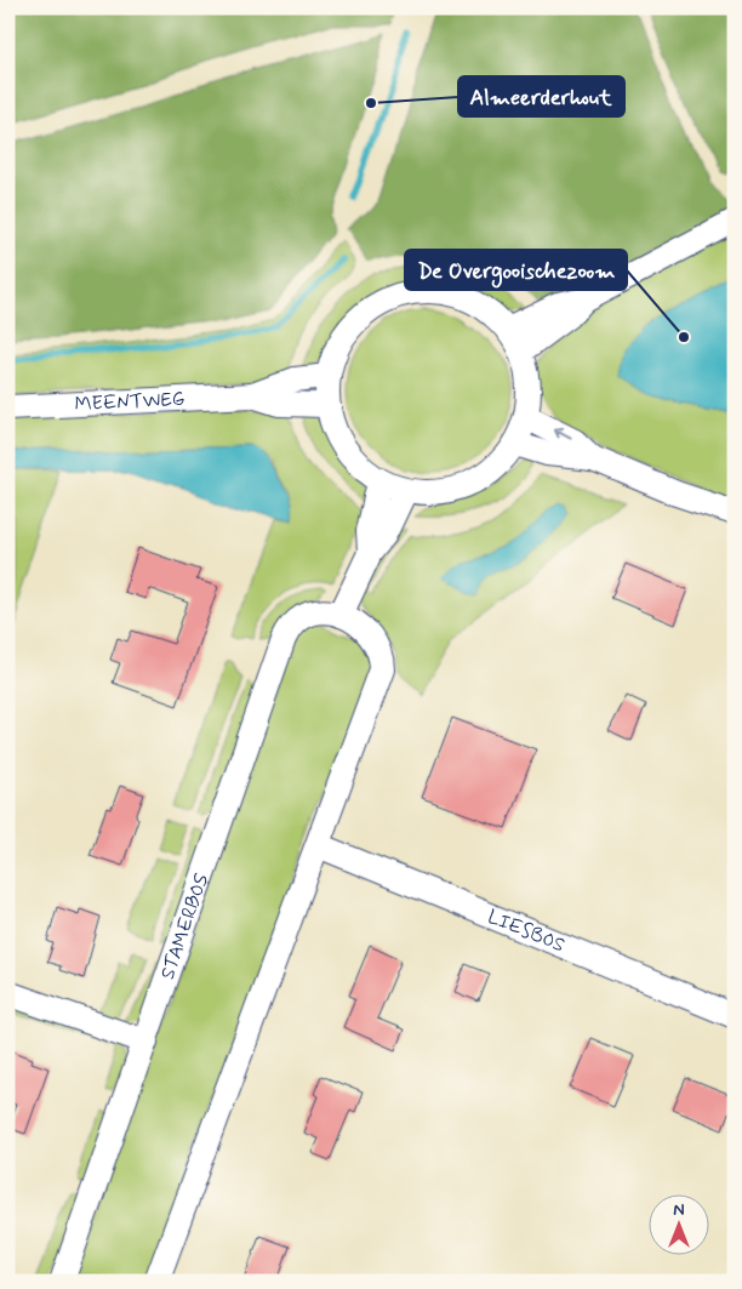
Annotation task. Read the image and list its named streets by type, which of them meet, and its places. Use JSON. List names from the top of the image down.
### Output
{
  "streets": {
    "street": ["MEENTWEG", "STAMERBOS", "LIESBOS"]
  },
  "crossings": [
    ["STAMERBOS", "LIESBOS"]
  ],
  "places": ["Almeerderhout", "De Overgooischezoom"],
  "north": "top"
}
